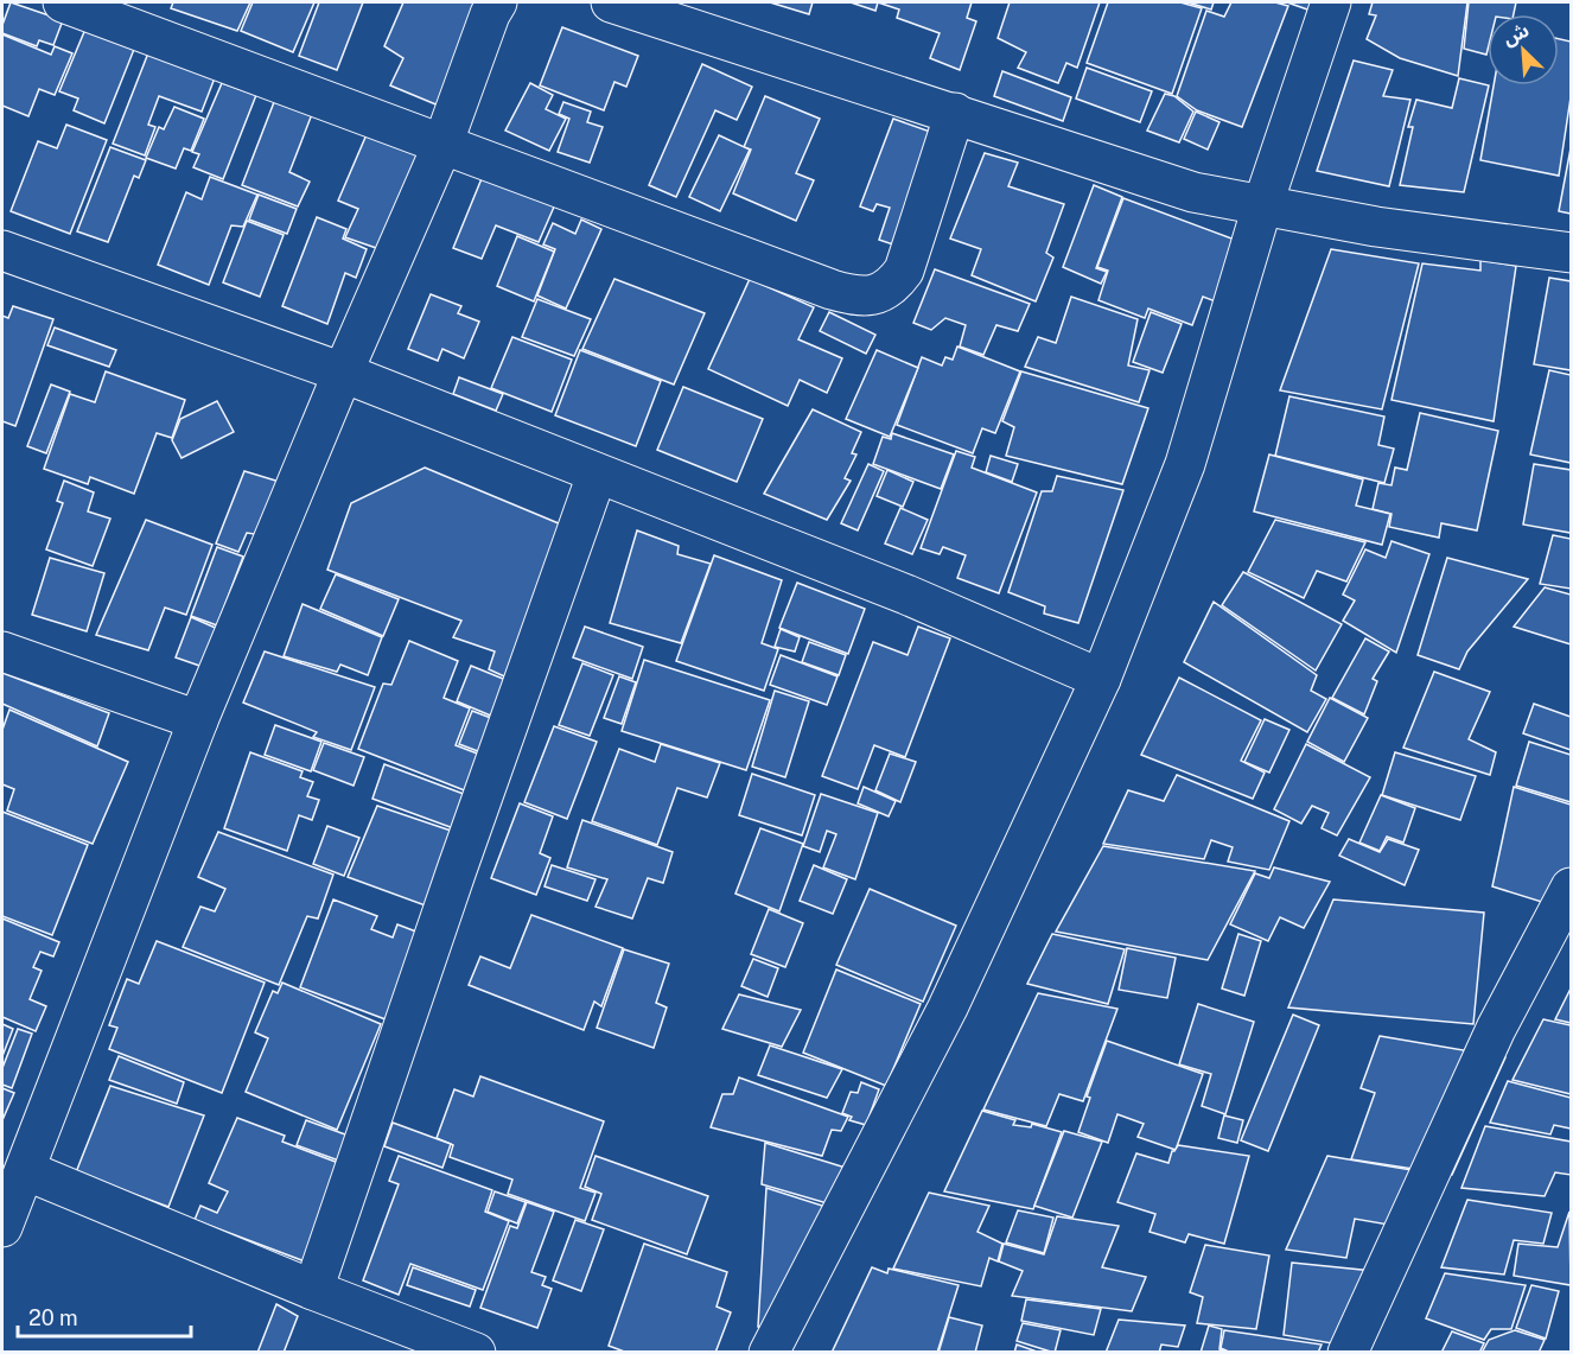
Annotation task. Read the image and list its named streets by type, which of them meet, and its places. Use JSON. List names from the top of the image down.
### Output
{
  "scale_bar": "20 m",
  "north": "top left"
}
